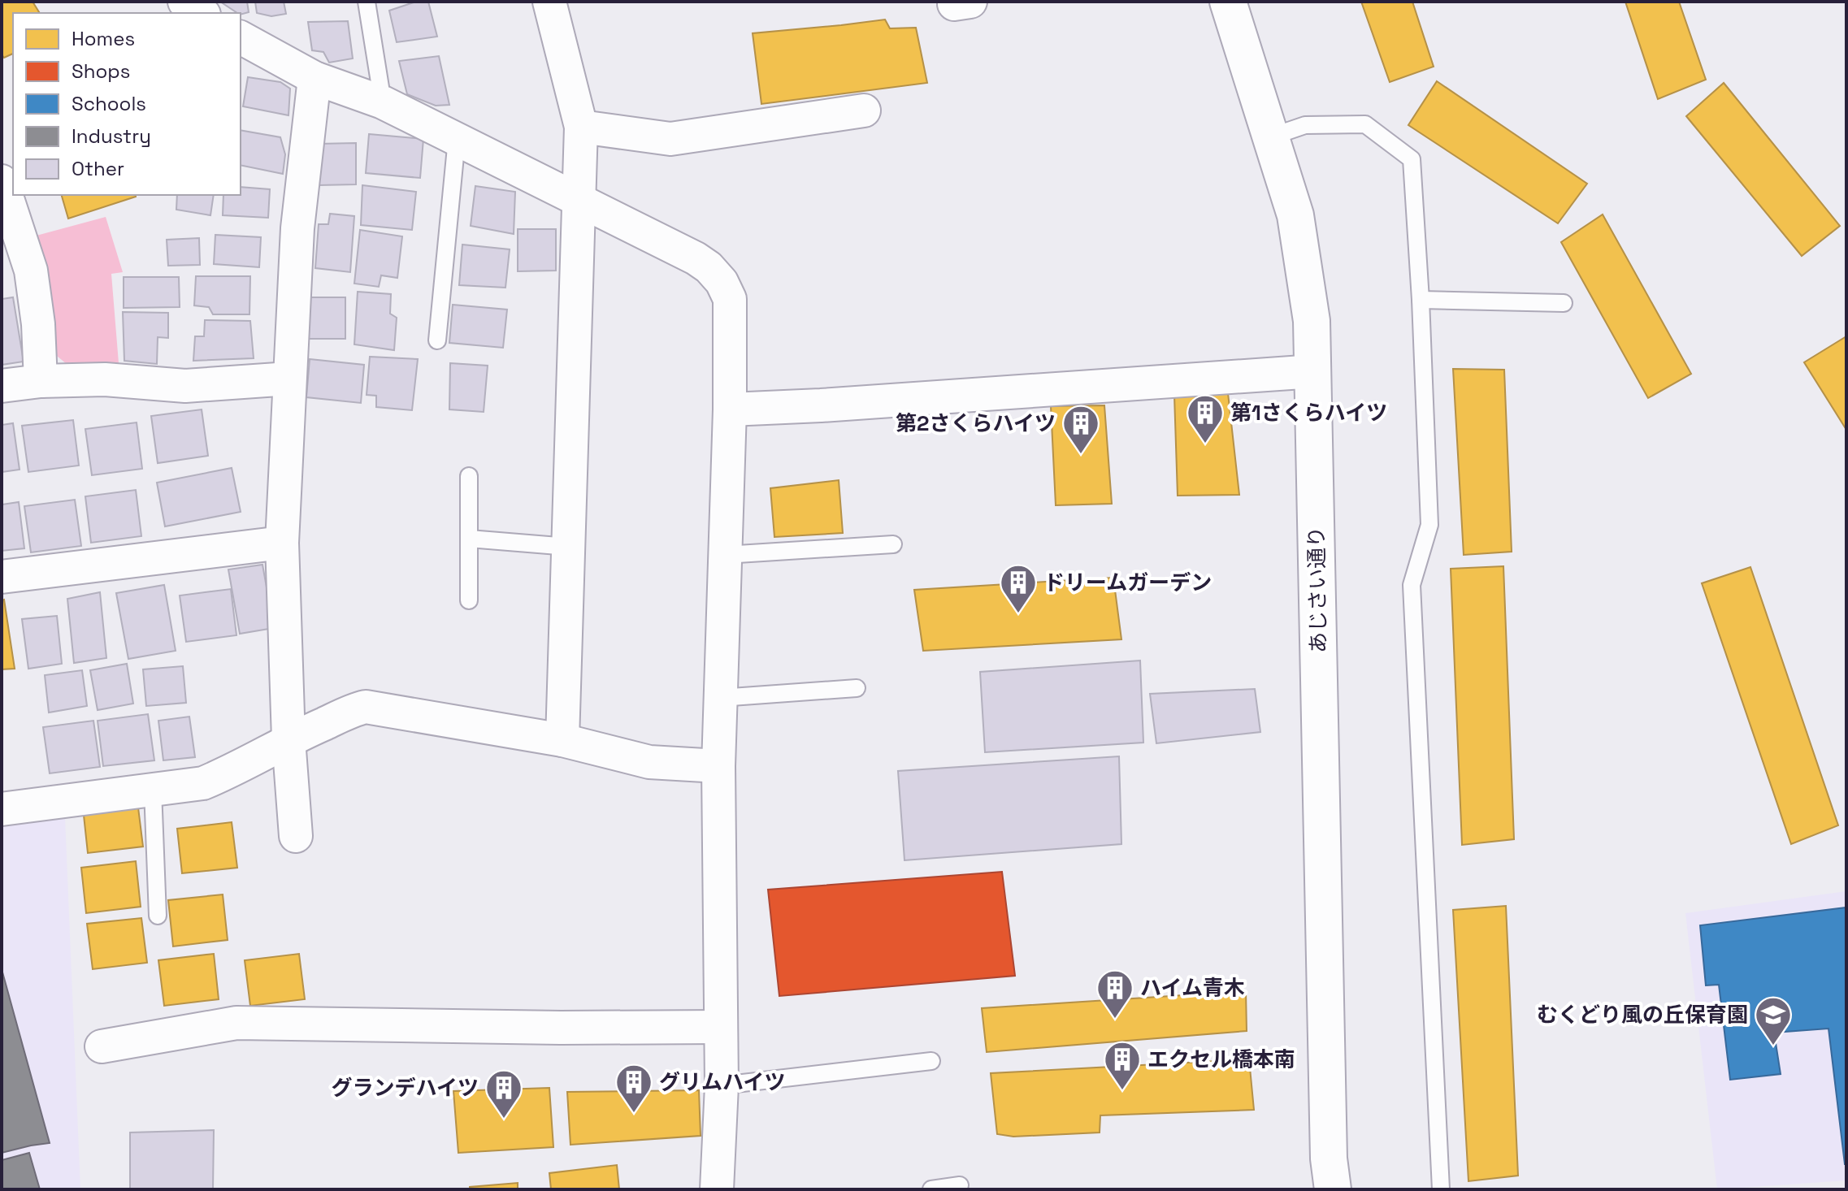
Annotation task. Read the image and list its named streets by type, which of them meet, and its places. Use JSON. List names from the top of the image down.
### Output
{
  "streets": {
    "street": ["あじさい通り"]
  },
  "places": {
    "building": [
      "第1さくらハイツ",
      "第2さくらハイツ",
      "ドリームガーデン",
      "ハイム青木",
      "エクセル橋本南",
      "グリムハイツ",
      "グランデハイツ"
    ],
    "school or university": ["むくどり風の丘保育園"]
  },
  "legend": [
    "Homes",
    "Shops",
    "Schools",
    "Industry",
    "Other"
  ]
}
